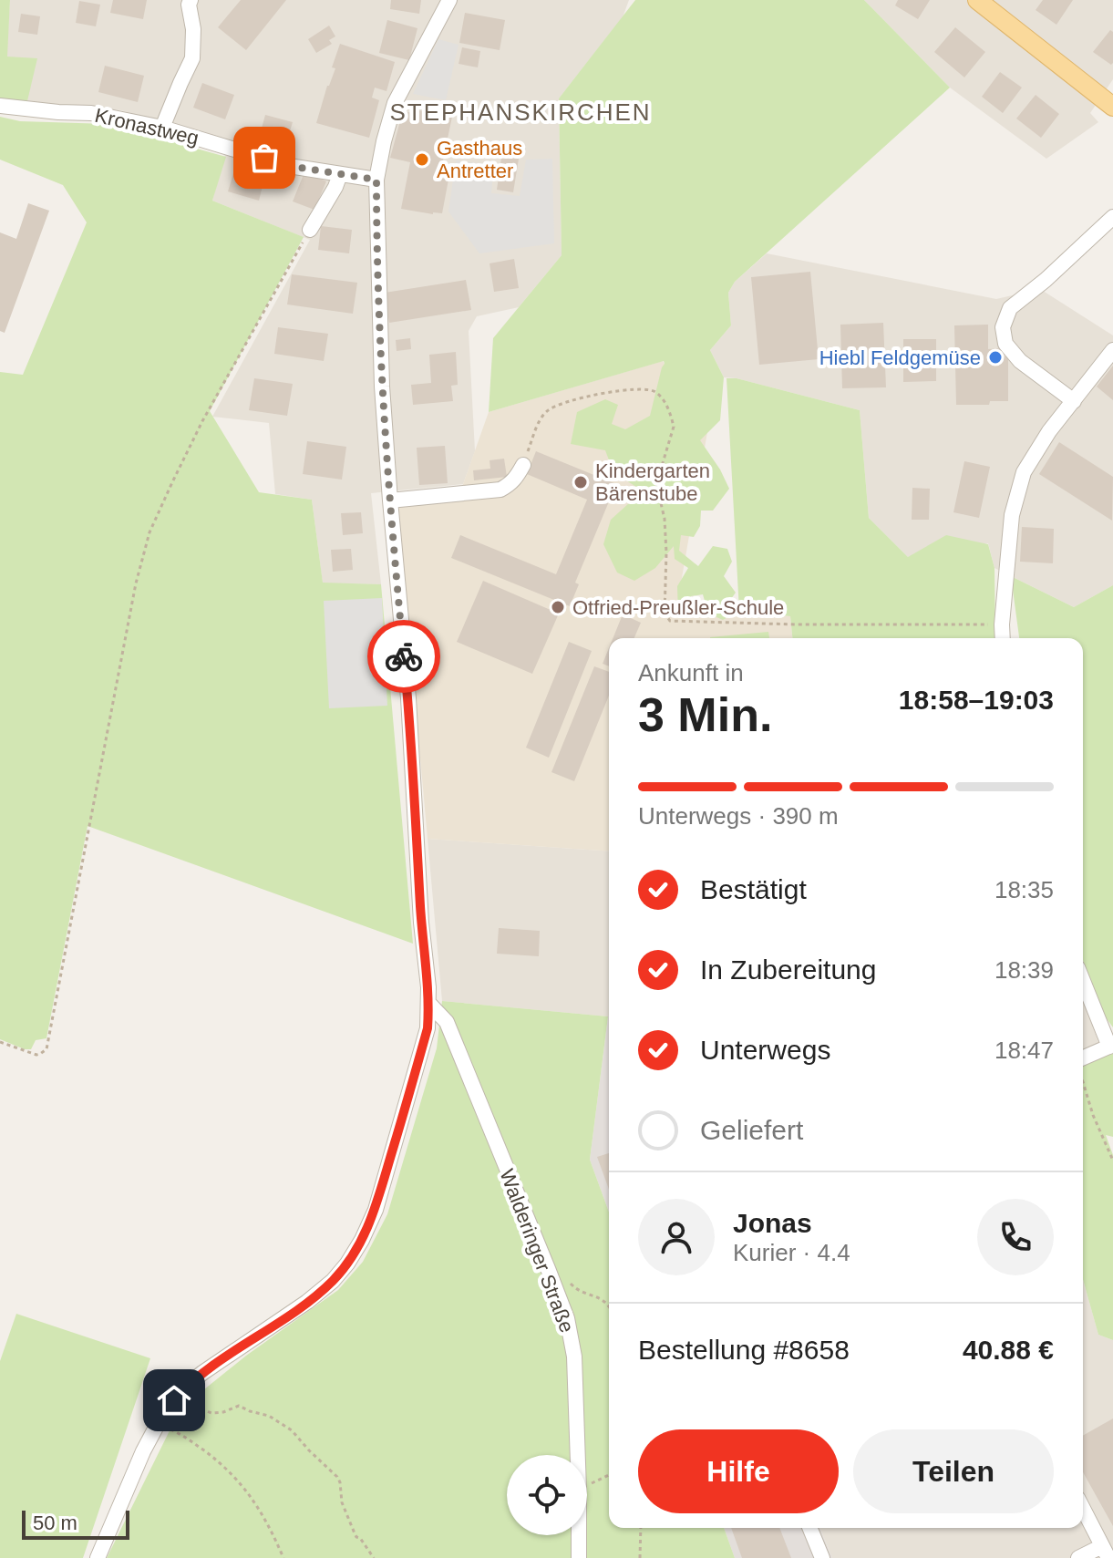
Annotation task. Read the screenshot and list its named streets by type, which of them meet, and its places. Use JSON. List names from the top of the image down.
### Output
{
  "streets": {
    "street": ["Kronastweg", "Walderinger Straße"]
  },
  "districts": ["STEPHANSKIRCHEN"],
  "places": [
    "Gasthaus Antretter",
    "Hiebl Feldgemüse",
    "Kindergarten Bärenstube",
    "Otfried-Preußler-Schule"
  ],
  "scale_bar": "50 m",
  "page": {
    "heading": ["3 Min.", "Ankunft in", "18:58–19:03"],
    "panel": [
      "Jonas",
      "Kurier · 4.4",
      "Bestellung #8658",
      "40.88 €"
    ],
    "bar": "Unterwegs · 390 m",
    "list": [
      ["Bestätigt", "18:35"],
      ["In Zubereitung", "18:39"],
      ["Unterwegs", "18:47"],
      "Geliefert"
    ],
    "buttons": ["Hilfe", "Teilen"],
    "scale": "50 m"
  }
}
